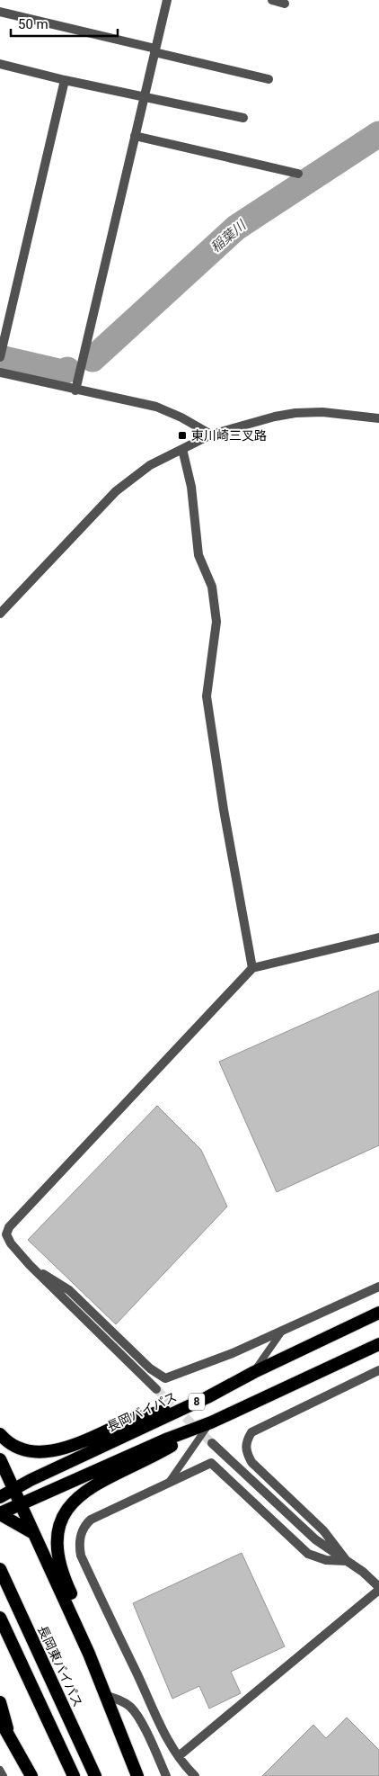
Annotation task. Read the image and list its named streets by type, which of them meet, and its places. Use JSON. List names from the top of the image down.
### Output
{
  "streets": {
    "highway": ["8", "長岡バイパス", "長岡東バイパス"]
  },
  "crossings": [
    ["8", "長岡バイパス"]
  ],
  "water": ["稲葉川"],
  "places": {
    "transit": ["東川崎三叉路"]
  },
  "scale_bar": "50 m"
}
